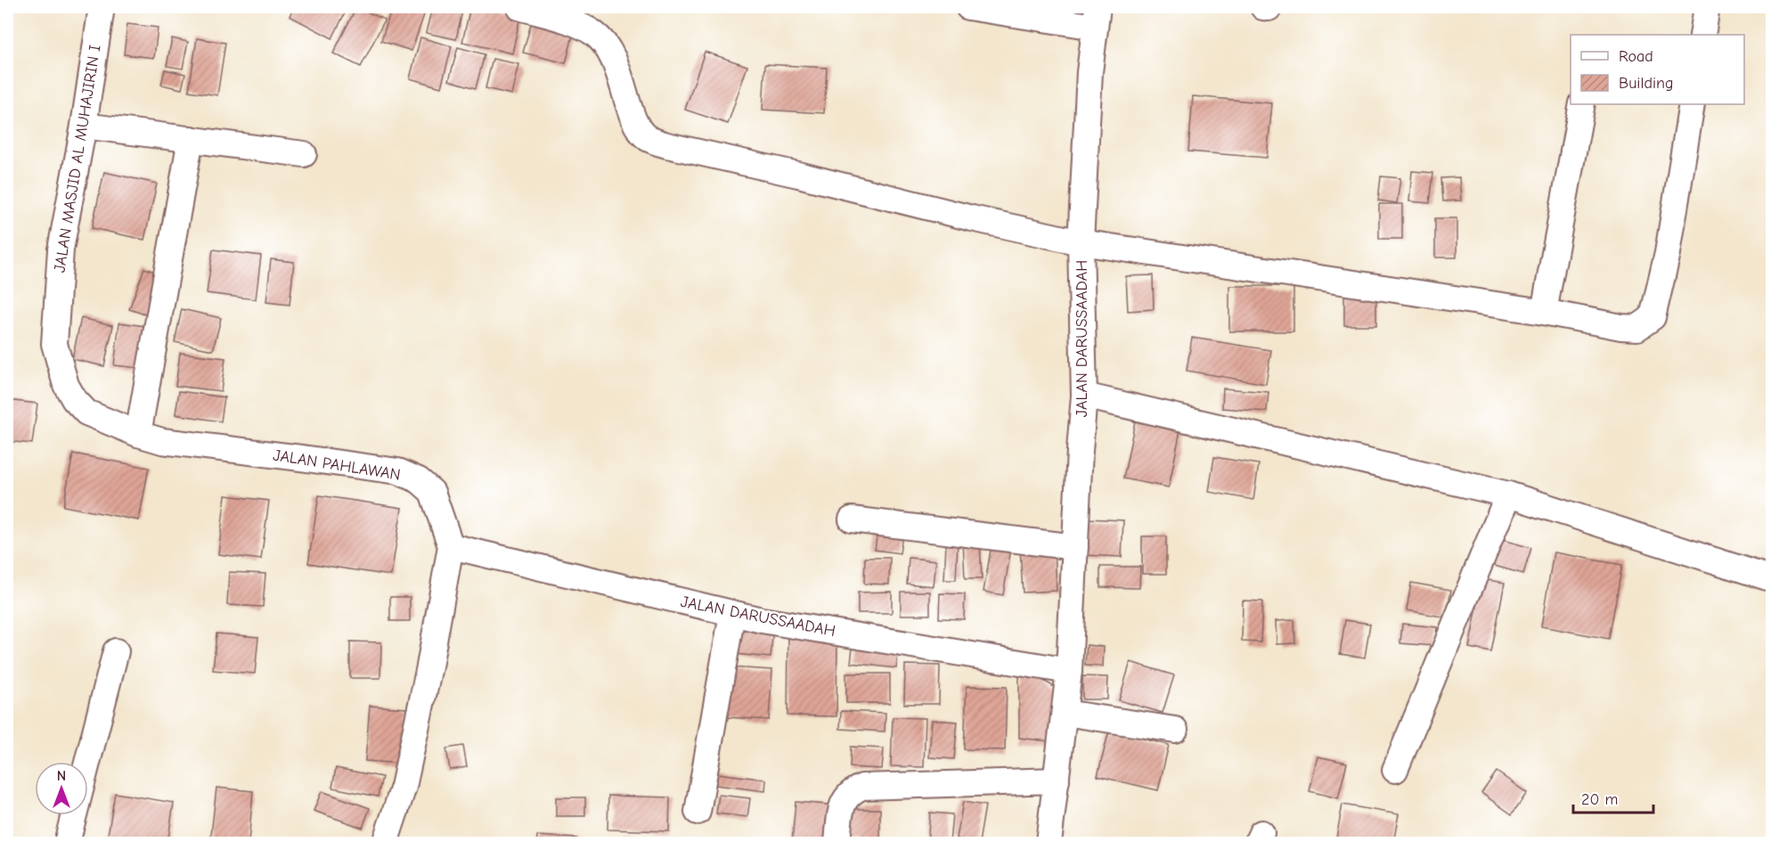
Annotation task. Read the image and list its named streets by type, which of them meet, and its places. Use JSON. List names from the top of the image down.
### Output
{
  "streets": {
    "street": ["JALAN MASJID AL MUHAJIRIN I", "JALAN DARUSSAADAH", "JALAN PAHLAWAN"]
  },
  "crossings": [
    ["JALAN MASJID AL MUHAJIRIN I", "JALAN PAHLAWAN"],
    ["JALAN DARUSSAADAH", "JALAN PAHLAWAN"]
  ],
  "legend": ["Road", "Building"],
  "scale_bar": "20 m",
  "north": "top"
}
